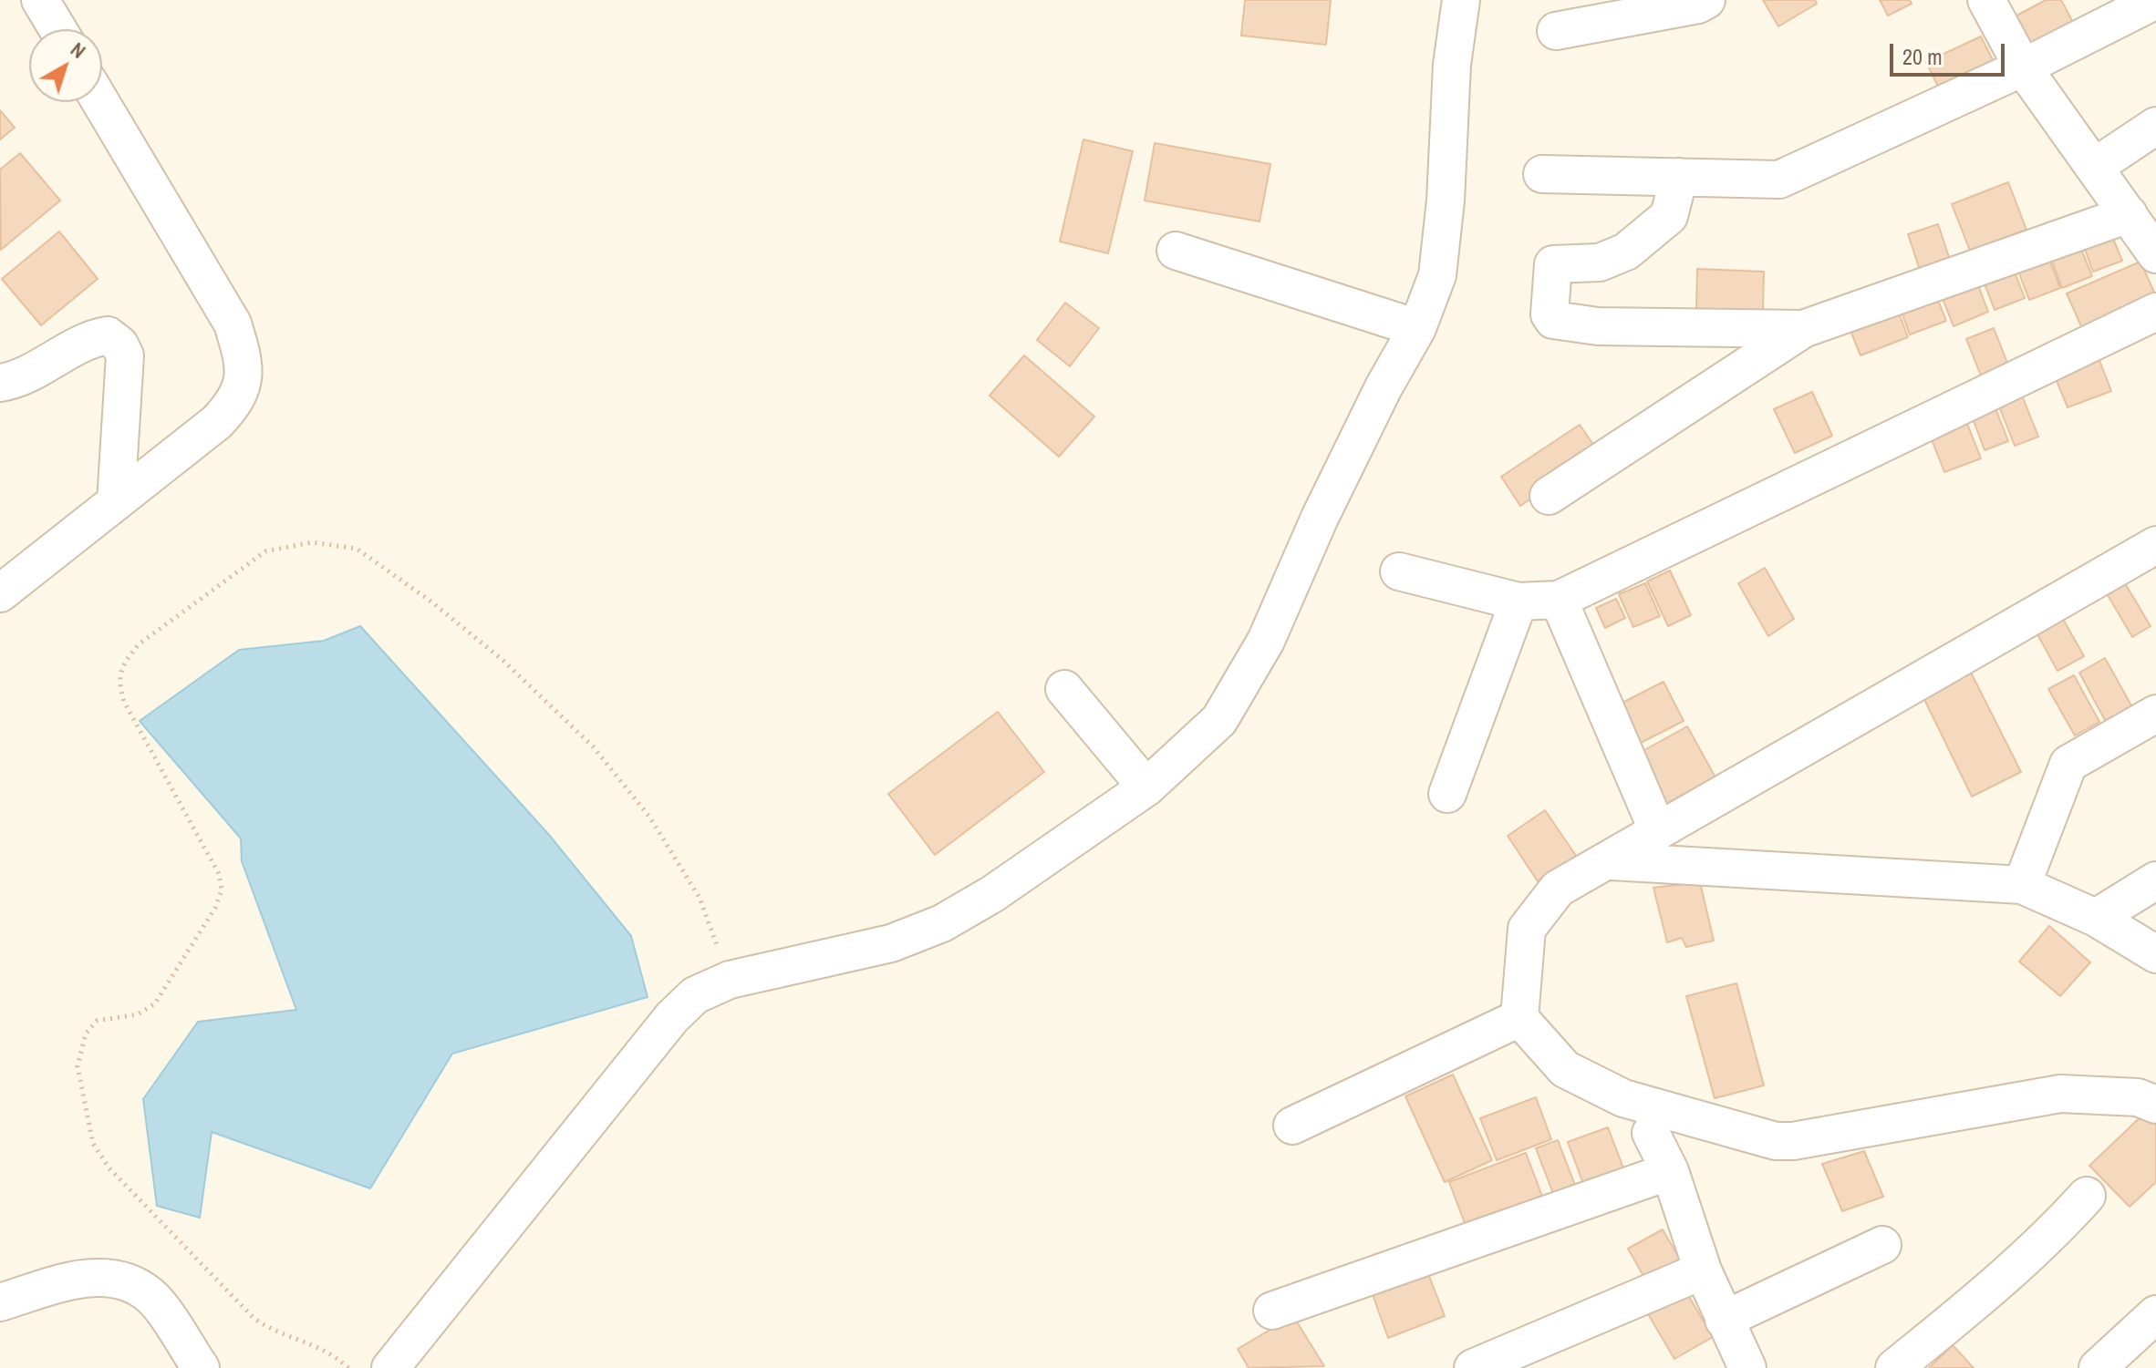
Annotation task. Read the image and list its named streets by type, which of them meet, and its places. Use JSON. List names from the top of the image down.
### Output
{
  "scale_bar": "20 m",
  "north": "top right"
}
